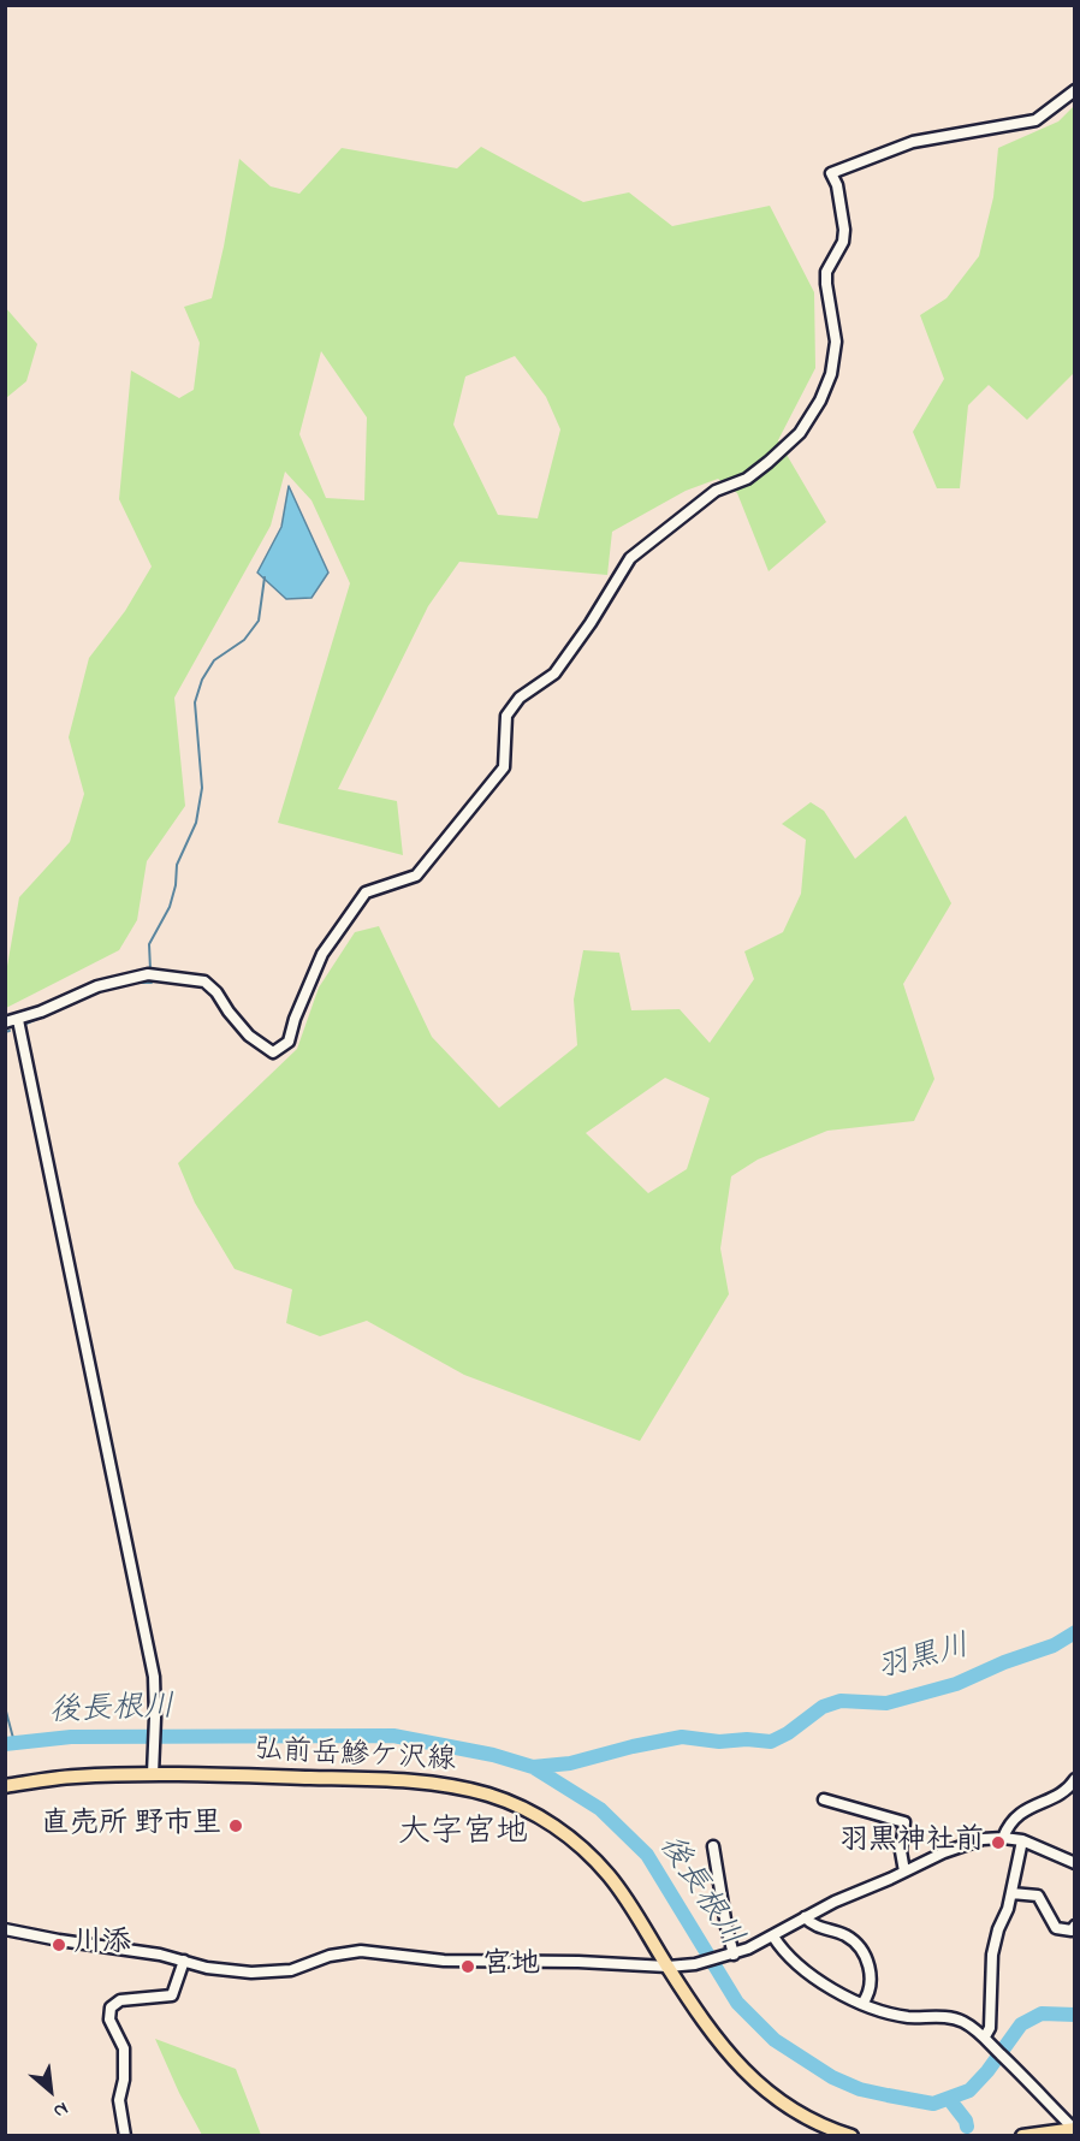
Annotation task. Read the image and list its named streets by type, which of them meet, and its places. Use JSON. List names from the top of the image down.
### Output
{
  "streets": {
    "main road": ["弘前岳鰺ケ沢線"]
  },
  "districts": ["大字宮地"],
  "water": ["羽黒川", "後長根川"],
  "places": [
    "直売所 野市里",
    "羽黒神社前",
    "川添",
    "宮地"
  ],
  "north": "bottom right"
}
